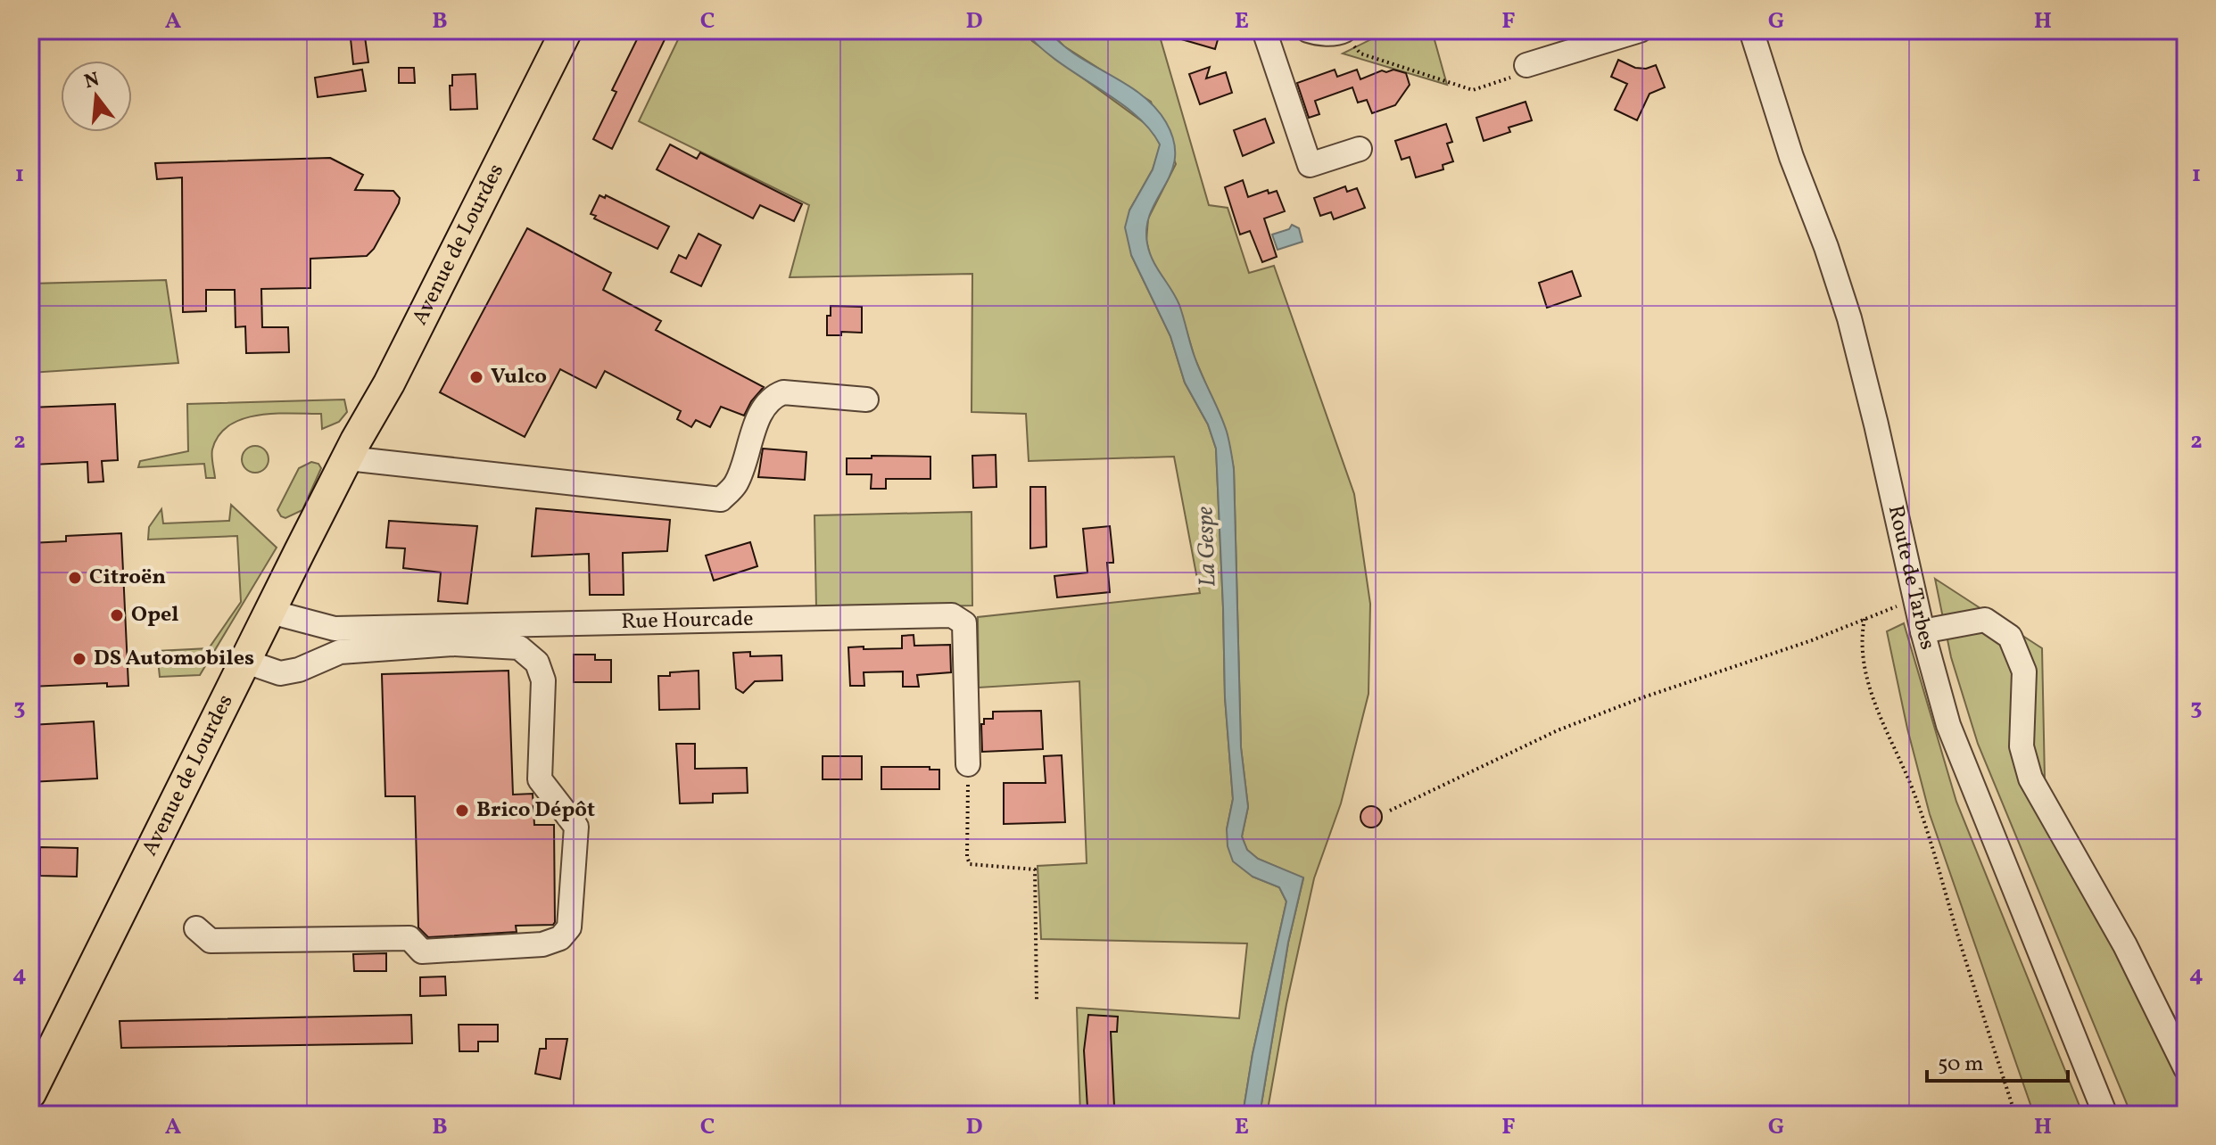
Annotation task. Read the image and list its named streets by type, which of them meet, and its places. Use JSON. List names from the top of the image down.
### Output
{
  "streets": {
    "main road": ["Avenue de Lourdes"],
    "street": ["Route de Tarbes", "Rue Hourcade"]
  },
  "crossings": [
    ["Avenue de Lourdes", "Rue Hourcade"]
  ],
  "water": ["La Gespe"],
  "places": [
    "Vulco",
    "Citroën",
    "Opel",
    "DS Automobiles",
    "Brico Dépôt"
  ],
  "scale_bar": "50 m",
  "north": "top",
  "grid": {
    "columns": [
      "A",
      "B",
      "C",
      "D",
      "E",
      "F",
      "G",
      "H"
    ],
    "rows": [
      "1",
      "2",
      "3",
      "4"
    ]
  }
}
